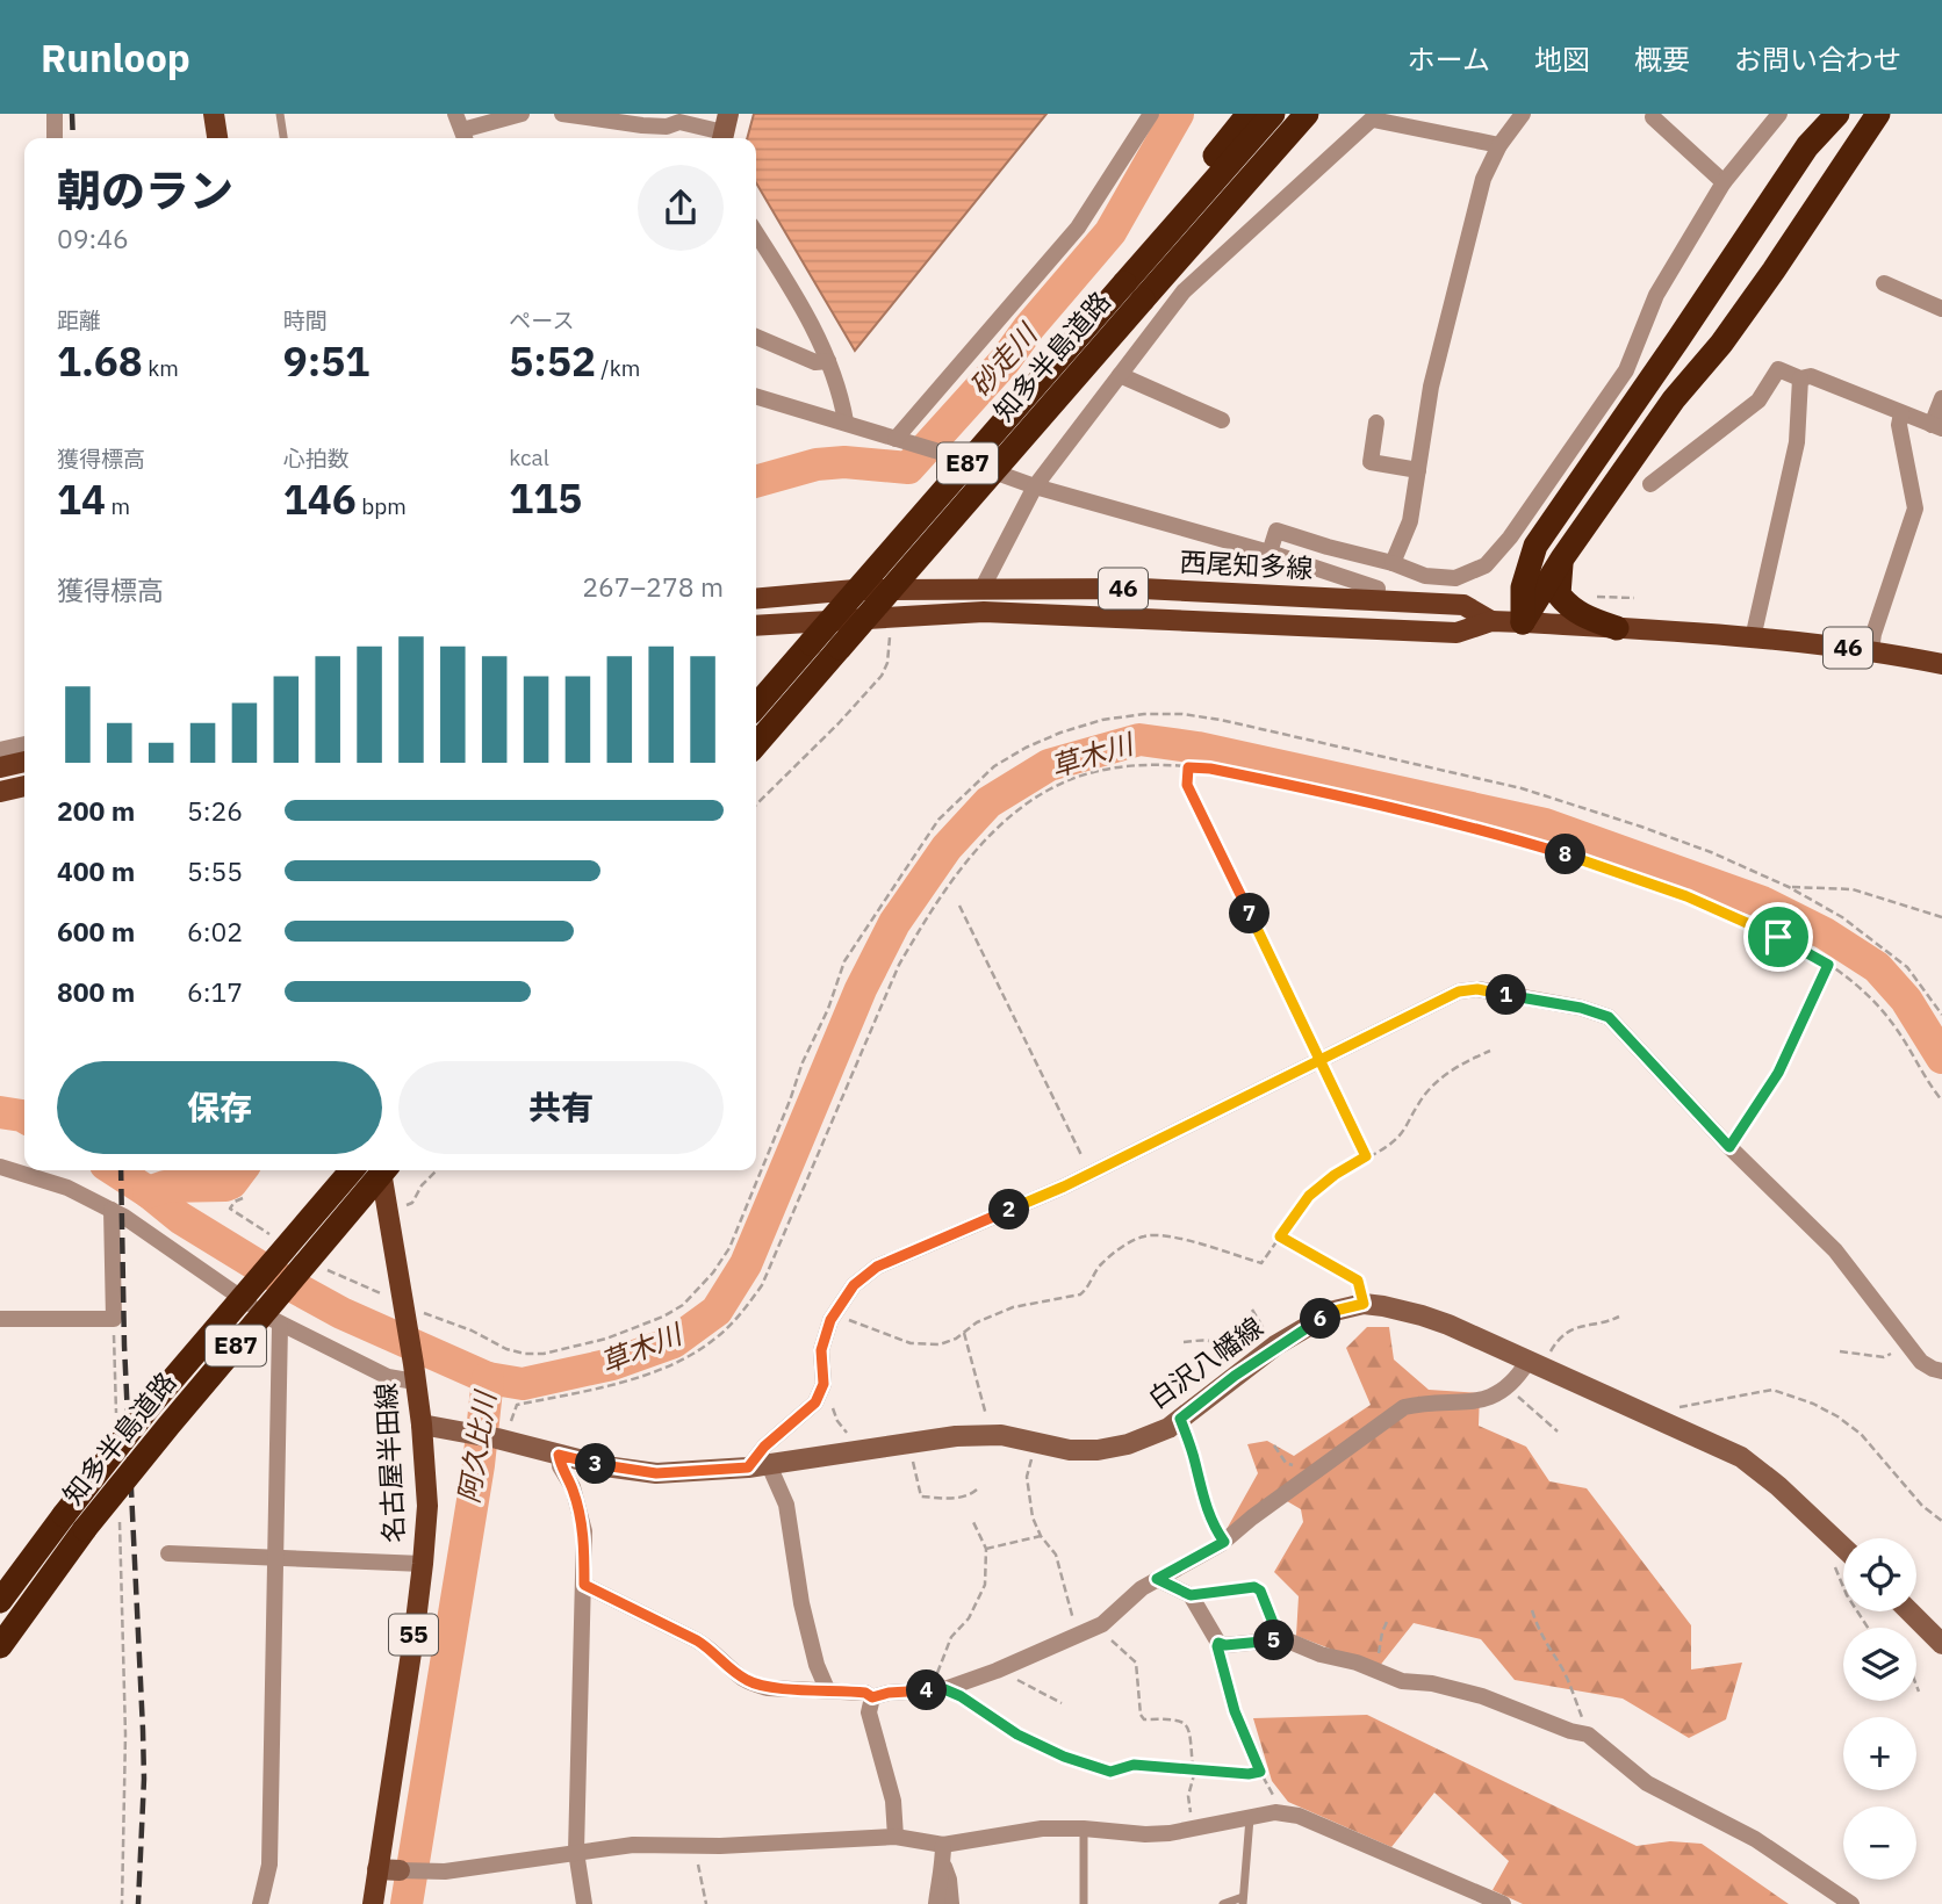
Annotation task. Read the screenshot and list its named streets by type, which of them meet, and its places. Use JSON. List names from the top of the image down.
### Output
{
  "streets": {
    "highway": ["知多半島道路", "E87"],
    "main road": [
      "西尾知多線",
      "46",
      "白沢八幡線",
      "名古屋半田線",
      "55"
    ]
  },
  "crossings": [
    ["白沢八幡線", "名古屋半田線"]
  ],
  "water": ["砂走川", "草木川", "阿久比川"],
  "page": {
    "header": "Runloop",
    "nav": [
      "ホーム",
      "地図",
      "概要",
      "お問い合わせ"
    ],
    "heading": ["朝のラン", "09:46"],
    "stats": [
      ["距離", "1.68 km"],
      ["時間", "9:51"],
      ["ペース", "5:52 /km"],
      ["獲得標高", "14 m"],
      ["心拍数", "146 bpm"],
      ["kcal", "115"]
    ],
    "chart": ["獲得標高", "267–278 m"],
    "list": [
      {
        "name": "200 m",
        "note": "5:26"
      },
      {
        "name": "400 m",
        "note": "5:55"
      },
      {
        "name": "600 m",
        "note": "6:02"
      },
      {
        "name": "800 m",
        "note": "6:17"
      }
    ],
    "pins": [
      "8",
      "7",
      "1",
      "2",
      "6",
      "3",
      "5",
      "4"
    ],
    "buttons": ["保存", "共有"],
    "map_buttons": ["+", "−"]
  }
}
